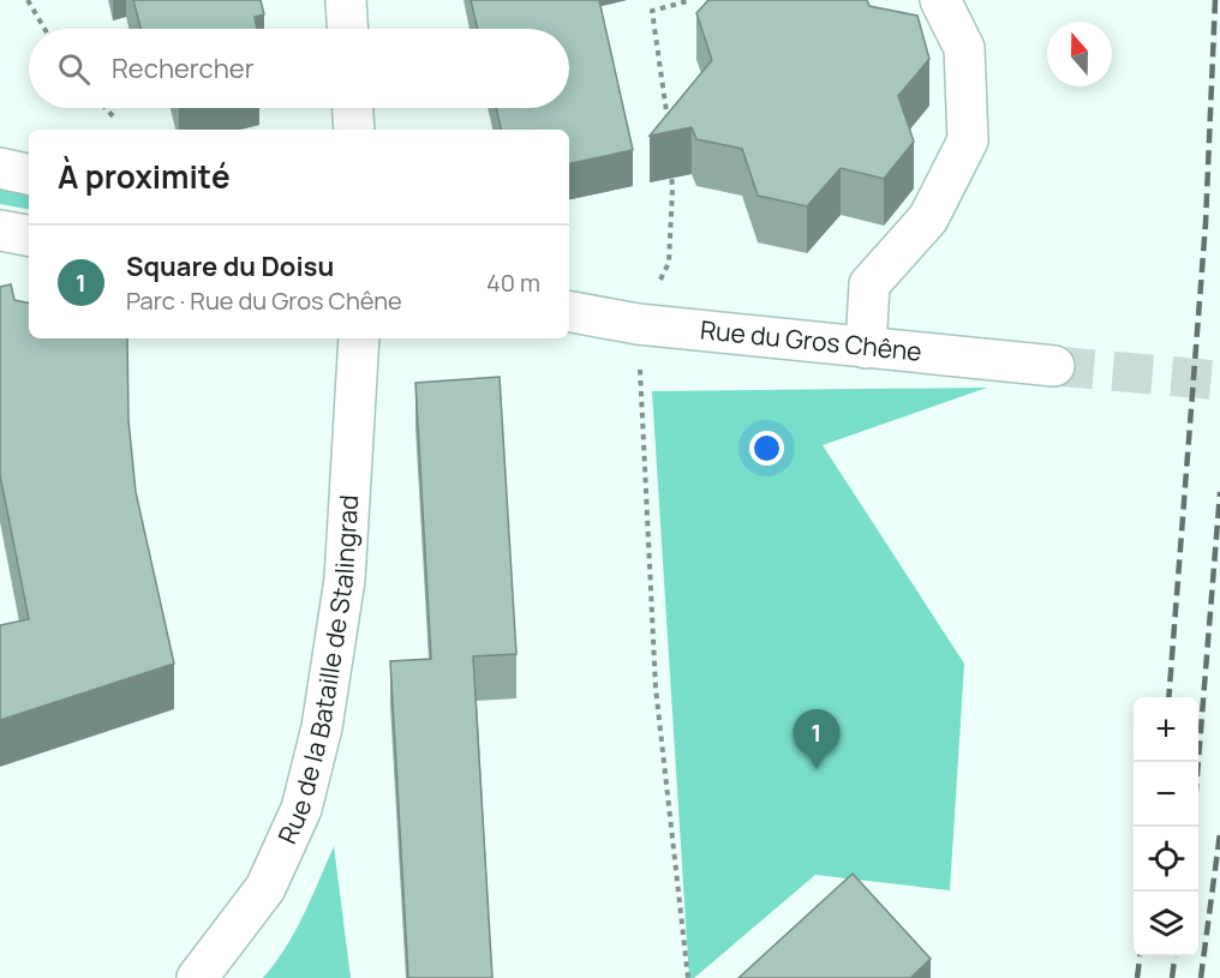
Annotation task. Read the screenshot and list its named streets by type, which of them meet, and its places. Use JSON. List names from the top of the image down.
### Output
{
  "streets": {
    "street": ["Rue du Gros Chêne", "Rue de la Bataille de Stalingrad"]
  },
  "north": "top",
  "page": {
    "search": "Rechercher",
    "heading": "À proximité",
    "list": [
      {
        "mark": "1",
        "name": "Square du Doisu",
        "note": "Parc · Rue du Gros Chêne",
        "value": "40 m"
      }
    ],
    "map_buttons": ["+", "−"],
    "pins": "1"
  }
}
